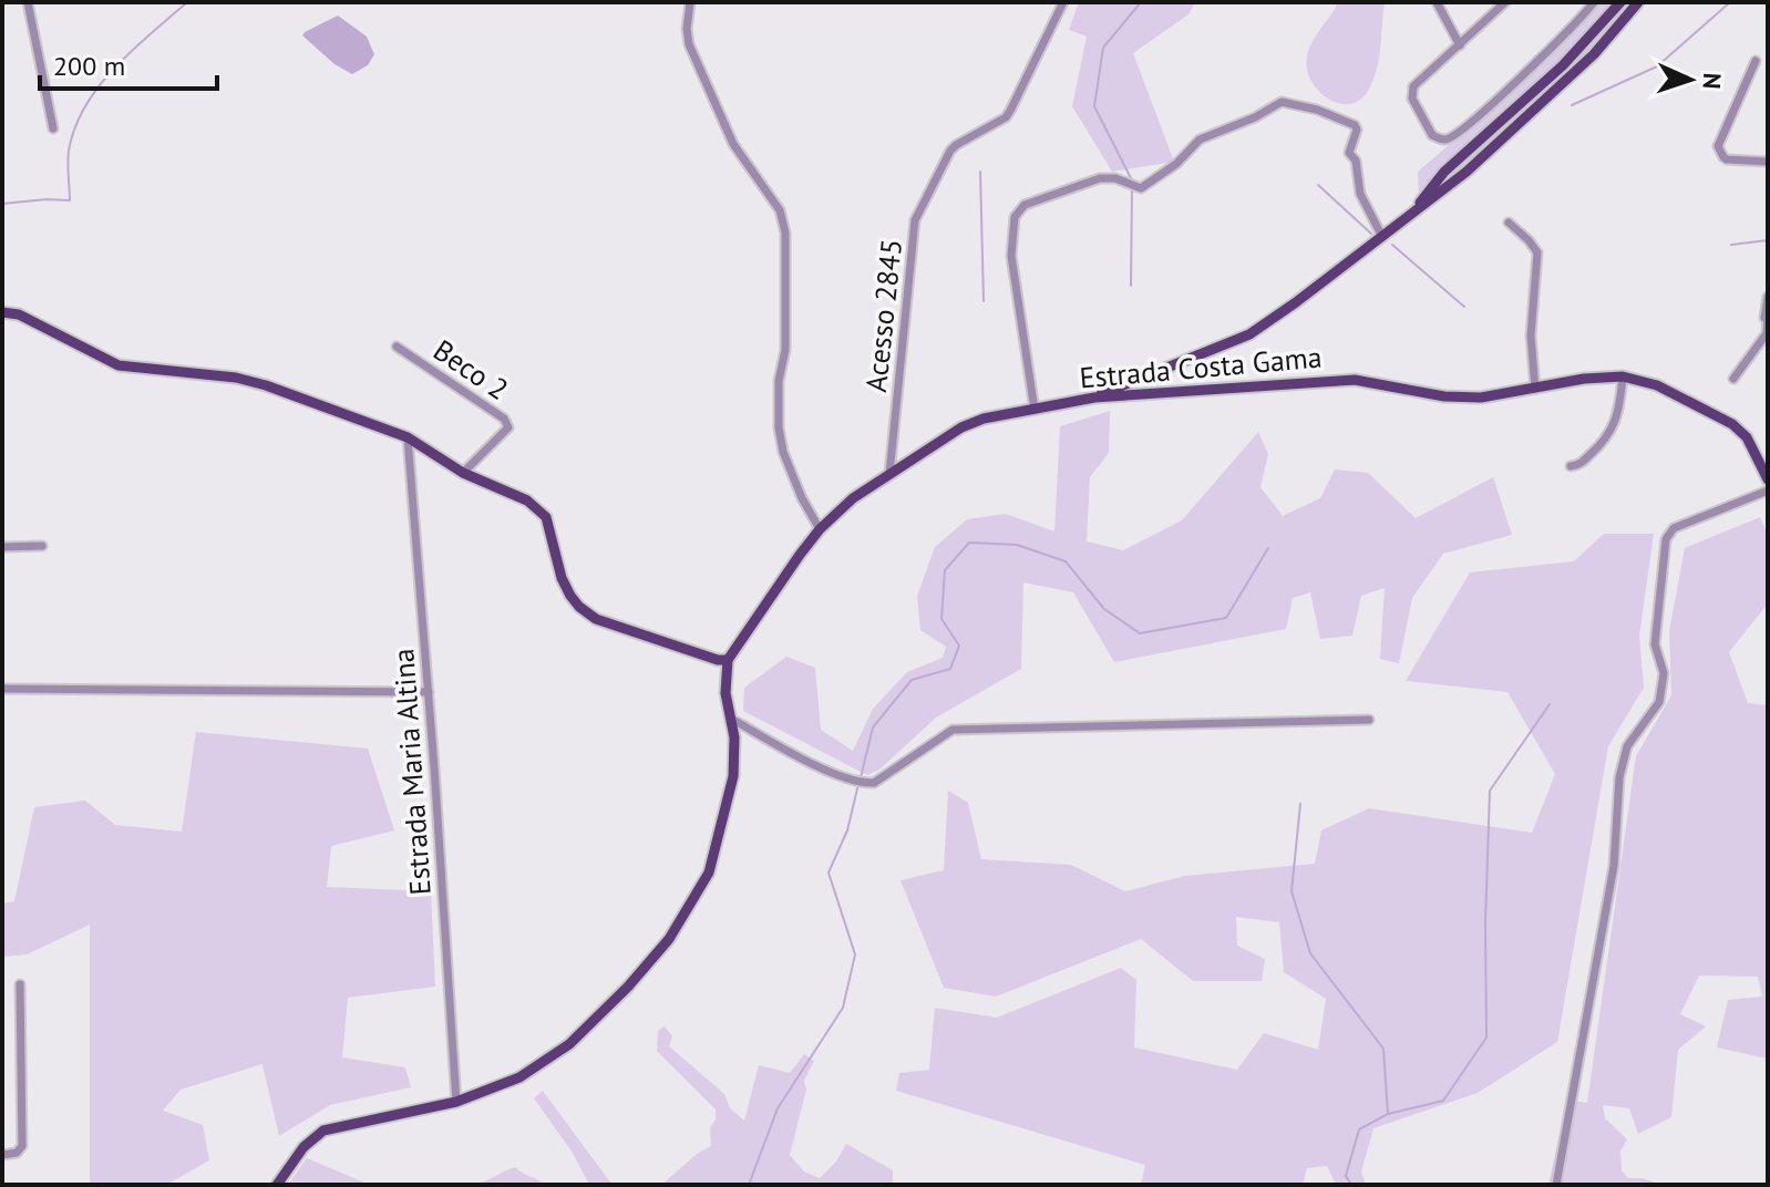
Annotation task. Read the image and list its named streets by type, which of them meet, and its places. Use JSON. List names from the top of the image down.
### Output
{
  "streets": {
    "main road": ["Estrada Costa Gama"],
    "street": ["Acesso 2845", "Beco 2", "Estrada Maria Altina"]
  },
  "crossings": [
    ["Acesso 2845", "Estrada Costa Gama"]
  ],
  "scale_bar": "200 m",
  "north": "right"
}
